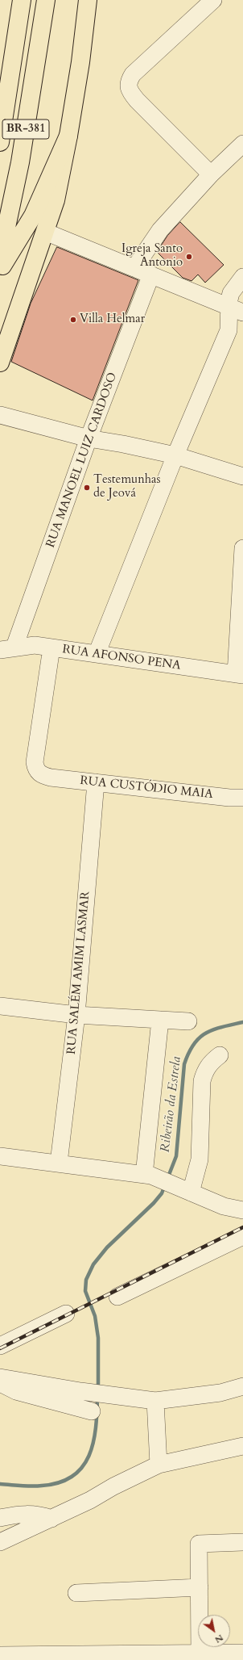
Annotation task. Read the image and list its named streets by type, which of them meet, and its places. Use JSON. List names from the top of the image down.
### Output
{
  "streets": {
    "main road": ["BR-381"],
    "street": [
      "RUA MANOEL LUIZ CARDOSO",
      "RUA AFONSO PENA",
      "RUA CUSTÓDIO MAIA",
      "RUA SALÉM AMIM LASMAR"
    ]
  },
  "crossings": [
    ["RUA MANOEL LUIZ CARDOSO", "RUA AFONSO PENA"],
    ["RUA AFONSO PENA", "RUA CUSTÓDIO MAIA"],
    ["RUA CUSTÓDIO MAIA", "RUA SALÉM AMIM LASMAR"]
  ],
  "water": ["Ribeirão da Estrela"],
  "places": ["Igreja Santo Antonio", "Villa Helmar", "Testemunhas de Jeová"],
  "north": "bottom right"
}
